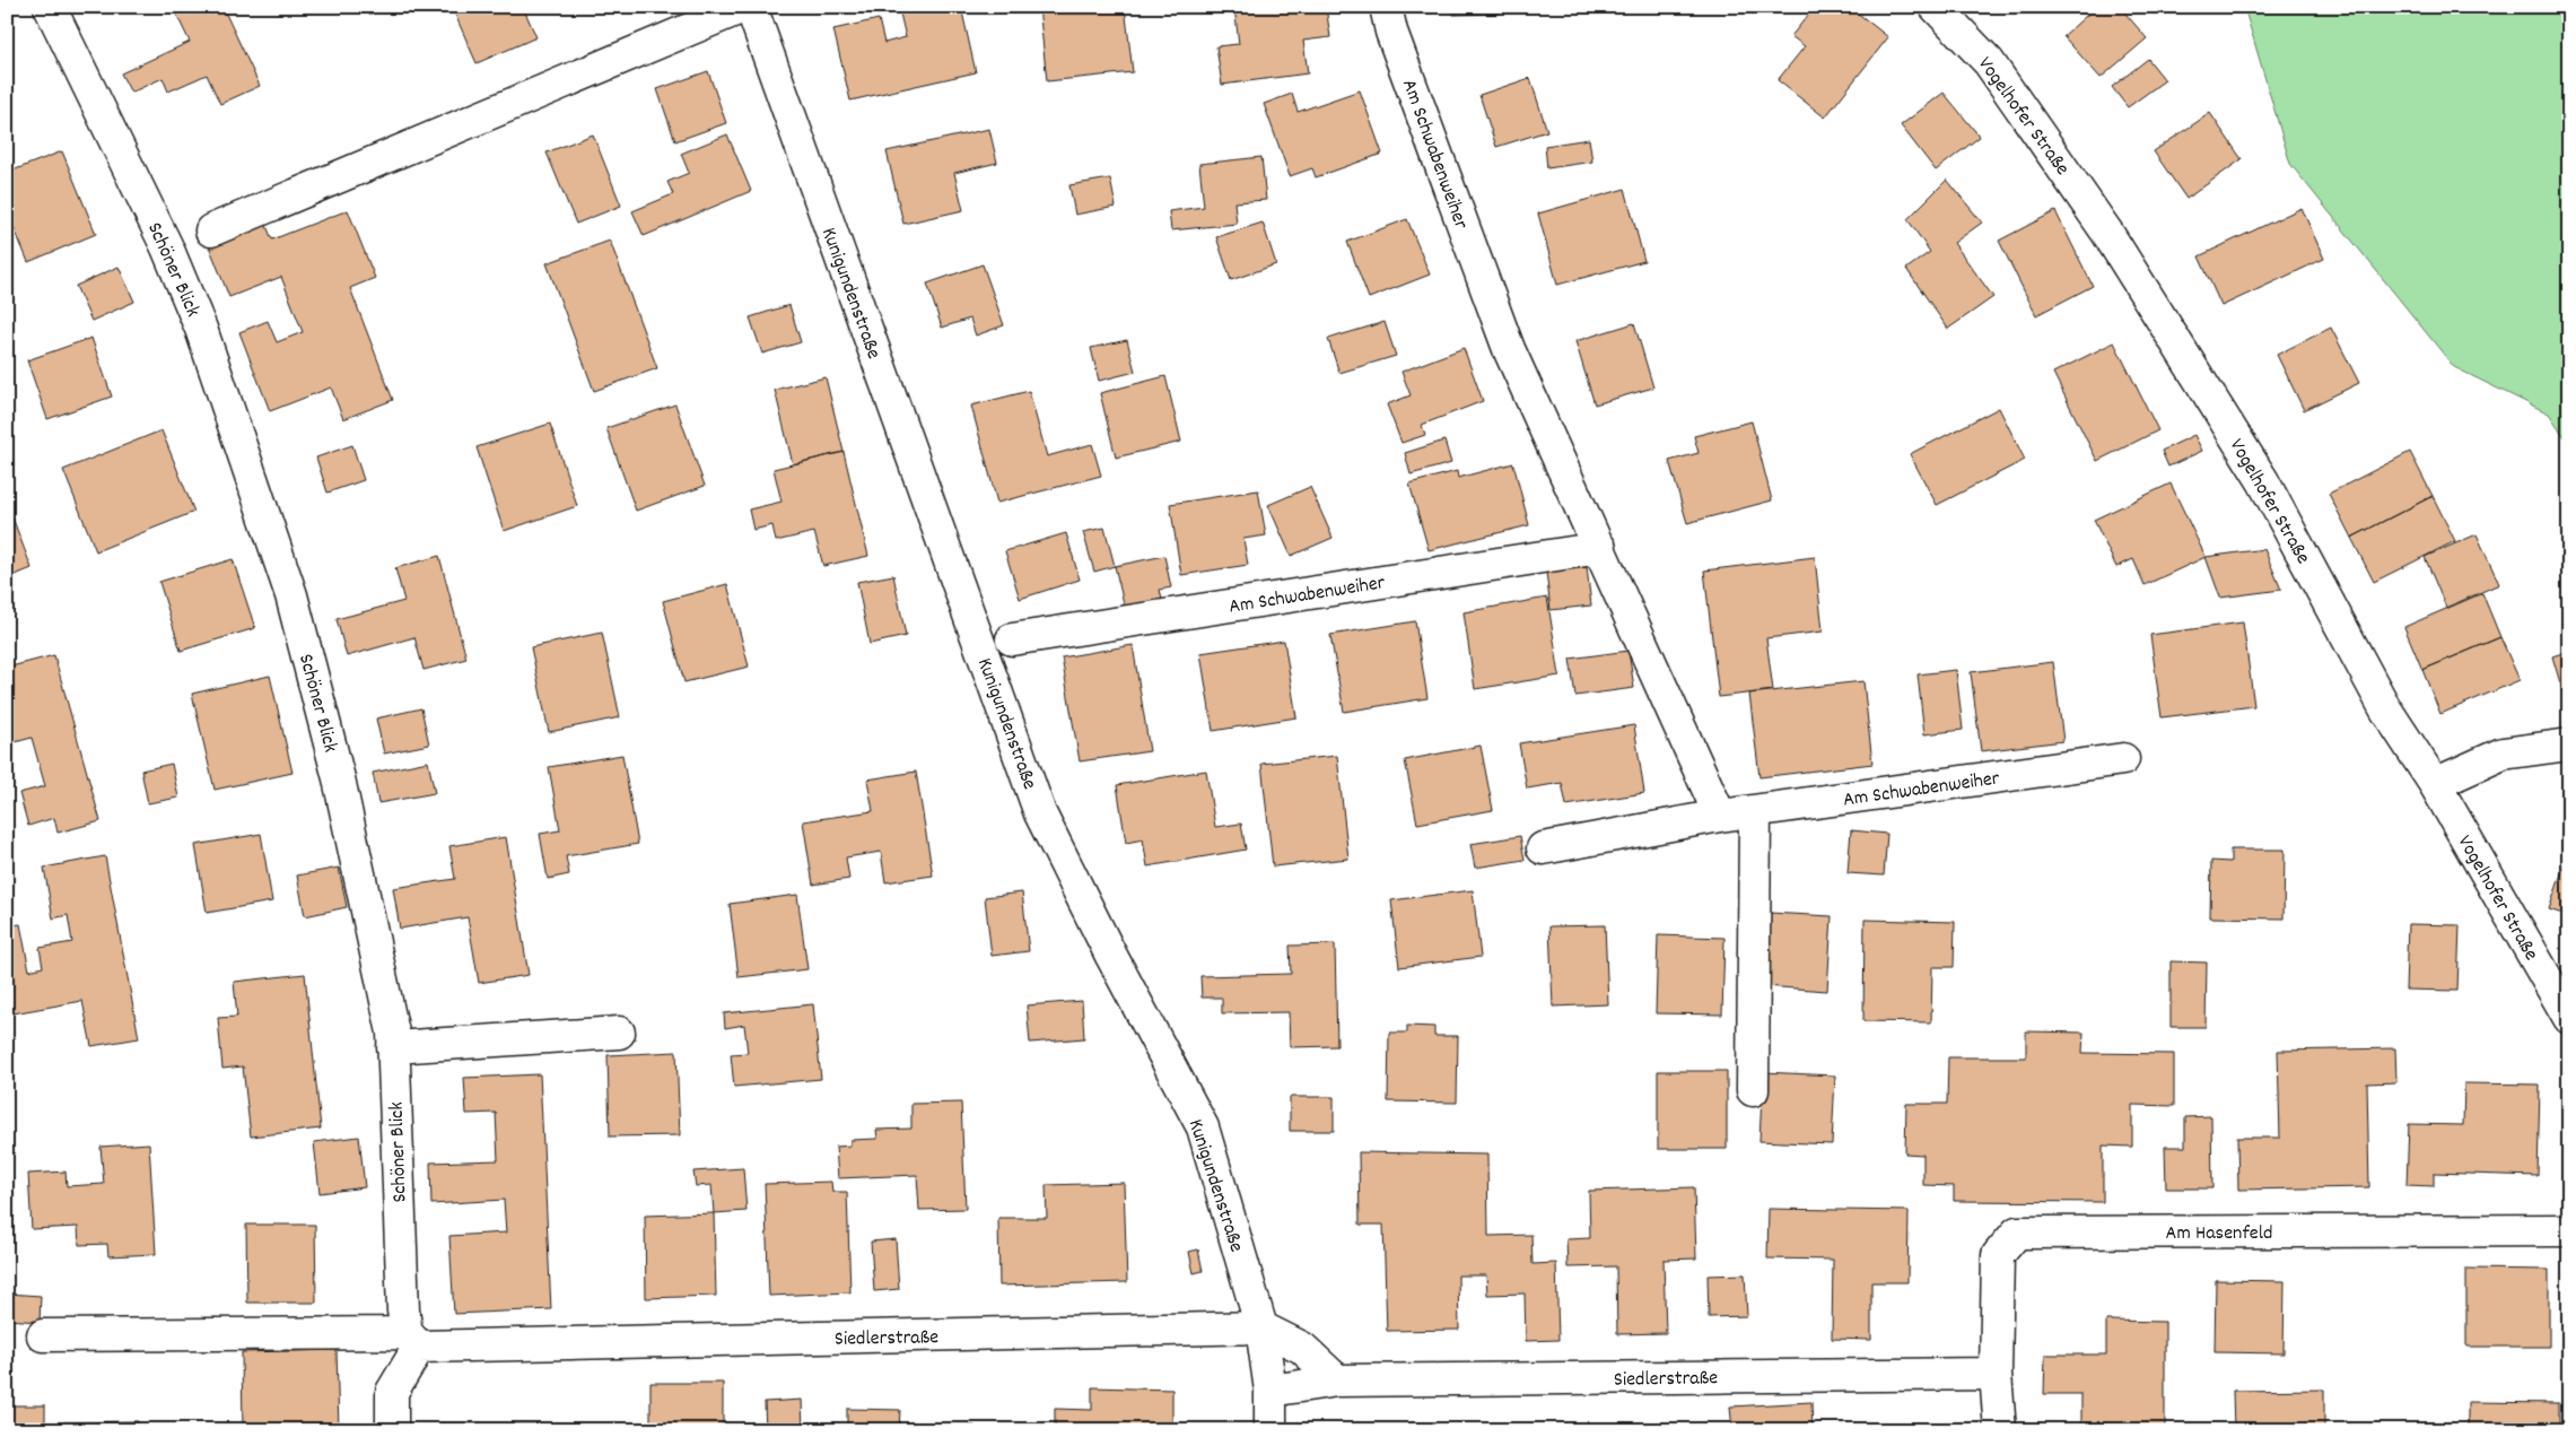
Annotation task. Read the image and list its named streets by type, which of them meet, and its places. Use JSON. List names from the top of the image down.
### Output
{
  "streets": {
    "street": [
      "Vogelhofer Straße",
      "Am Schwabenweiher",
      "Schöner Blick",
      "Kunigundenstraße",
      "Am Hasenfeld",
      "Siedlerstraße"
    ]
  },
  "crossings": [
    ["Schöner Blick", "Siedlerstraße"],
    ["Kunigundenstraße", "Siedlerstraße"],
    ["Am Hasenfeld", "Siedlerstraße"]
  ]
}
